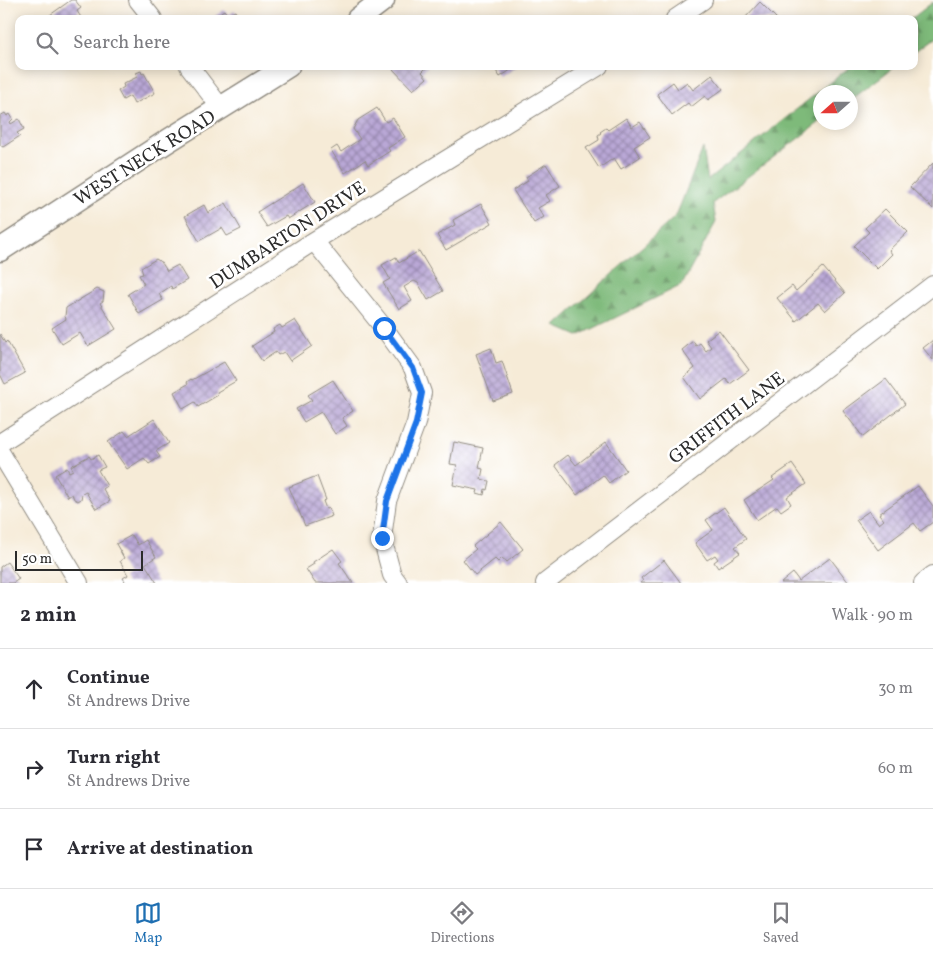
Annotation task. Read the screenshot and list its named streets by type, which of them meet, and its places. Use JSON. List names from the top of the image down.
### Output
{
  "streets": {
    "street": ["WEST NECK ROAD", "DUMBARTON DRIVE", "GRIFFITH LANE"]
  },
  "scale_bar": "50 m",
  "north": "left",
  "page": {
    "search": "Search here",
    "scale": "50 m",
    "heading": ["2 min", "Walk · 90 m"],
    "list": [
      ["Continue", "St Andrews Drive", "30 m"],
      ["Turn right", "St Andrews Drive", "60 m"],
      "Arrive at destination"
    ],
    "nav": ["Map", "Directions", "Saved"]
  }
}
